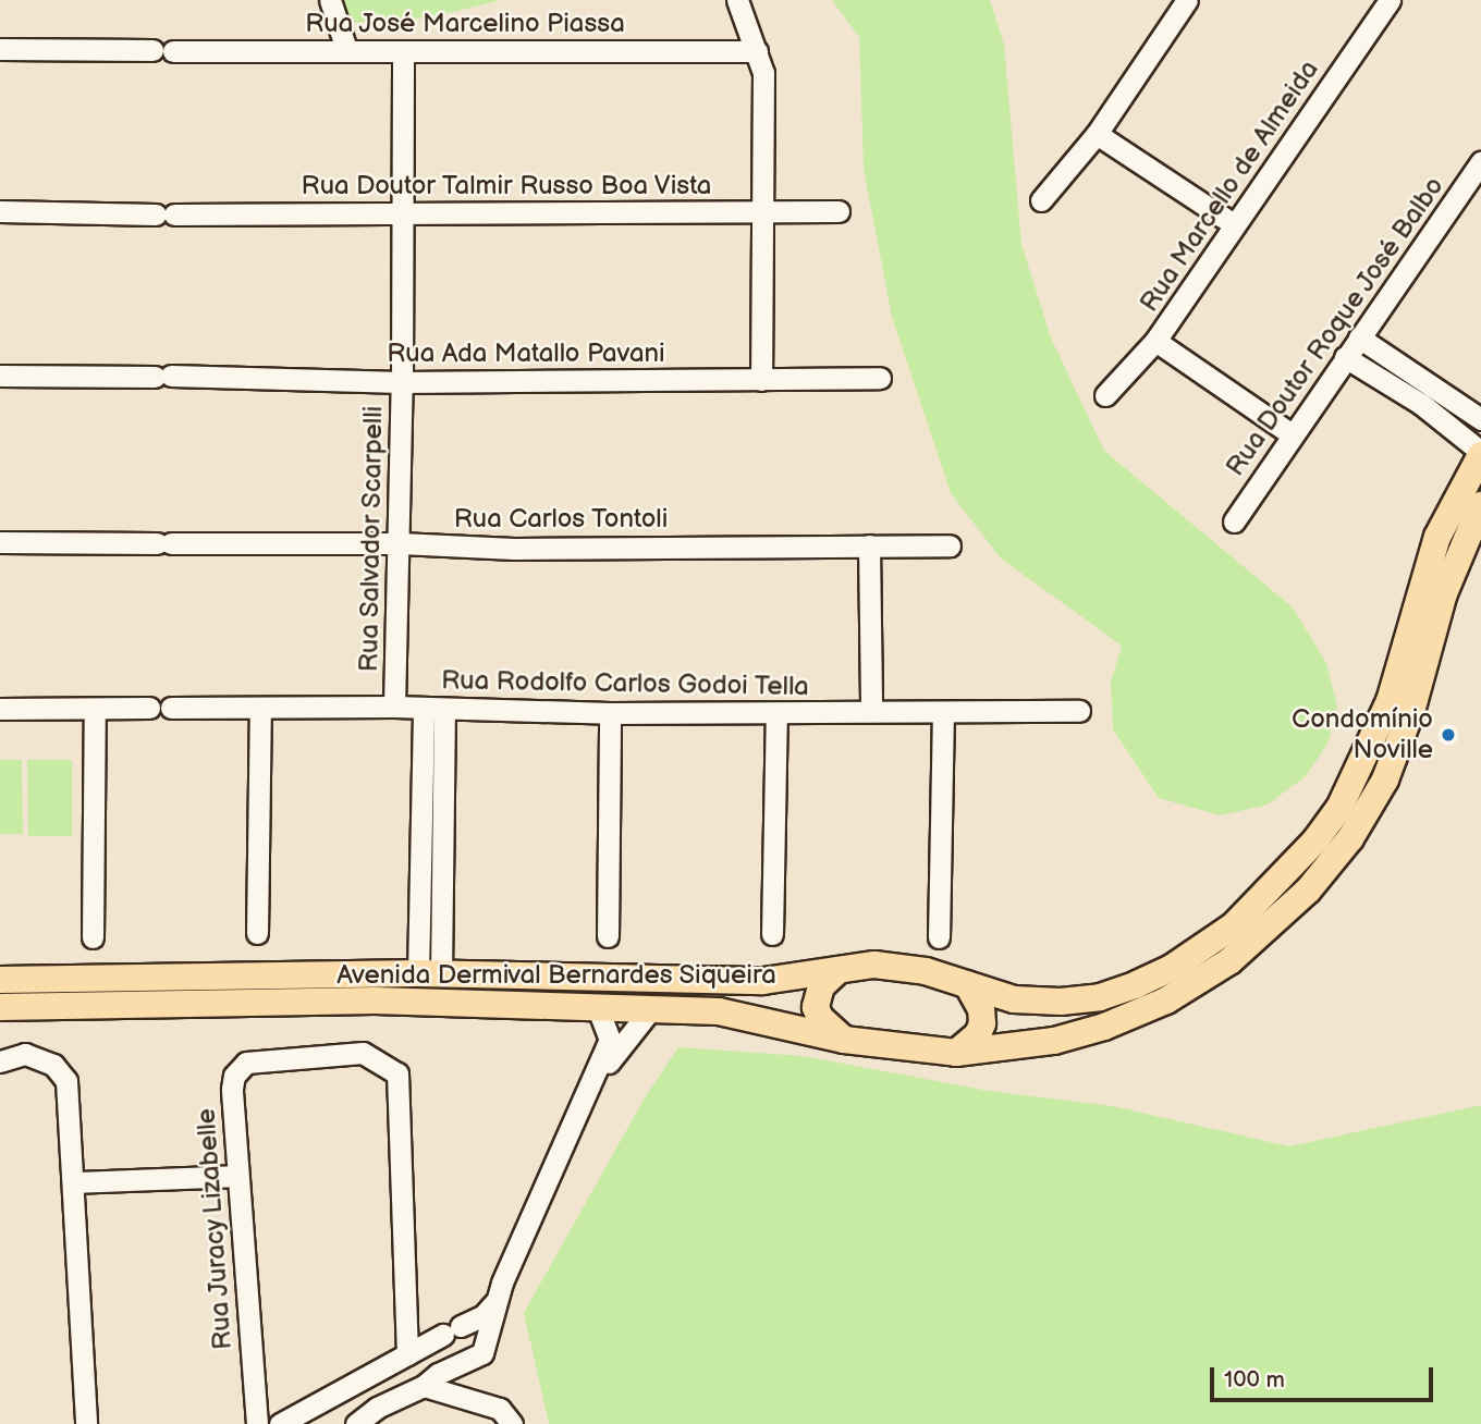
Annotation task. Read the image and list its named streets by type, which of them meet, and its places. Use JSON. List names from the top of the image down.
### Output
{
  "streets": {
    "main road": ["Avenida Dermival Bernardes Siqueira"],
    "street": [
      "Rua José Marcelino Piassa",
      "Rua Doutor Talmir Russo Boa Vista",
      "Rua Marcello de Almeida",
      "Rua Doutor Roque José Balbo",
      "Rua Ada Matallo Pavani",
      "Rua Carlos Tontoli",
      "Rua Salvador Scarpelli",
      "Rua Rodolfo Carlos Godoi Tella",
      "Rua Juracy Lizabelle"
    ]
  },
  "crossings": [
    ["Rua José Marcelino Piassa", "Rua Salvador Scarpelli"],
    ["Rua Doutor Talmir Russo Boa Vista", "Rua Salvador Scarpelli"],
    ["Rua Ada Matallo Pavani", "Rua Salvador Scarpelli"],
    ["Rua Carlos Tontoli", "Rua Salvador Scarpelli"],
    ["Rua Salvador Scarpelli", "Rua Rodolfo Carlos Godoi Tella"]
  ],
  "places": ["Condomínio Noville"],
  "scale_bar": "100 m"
}
